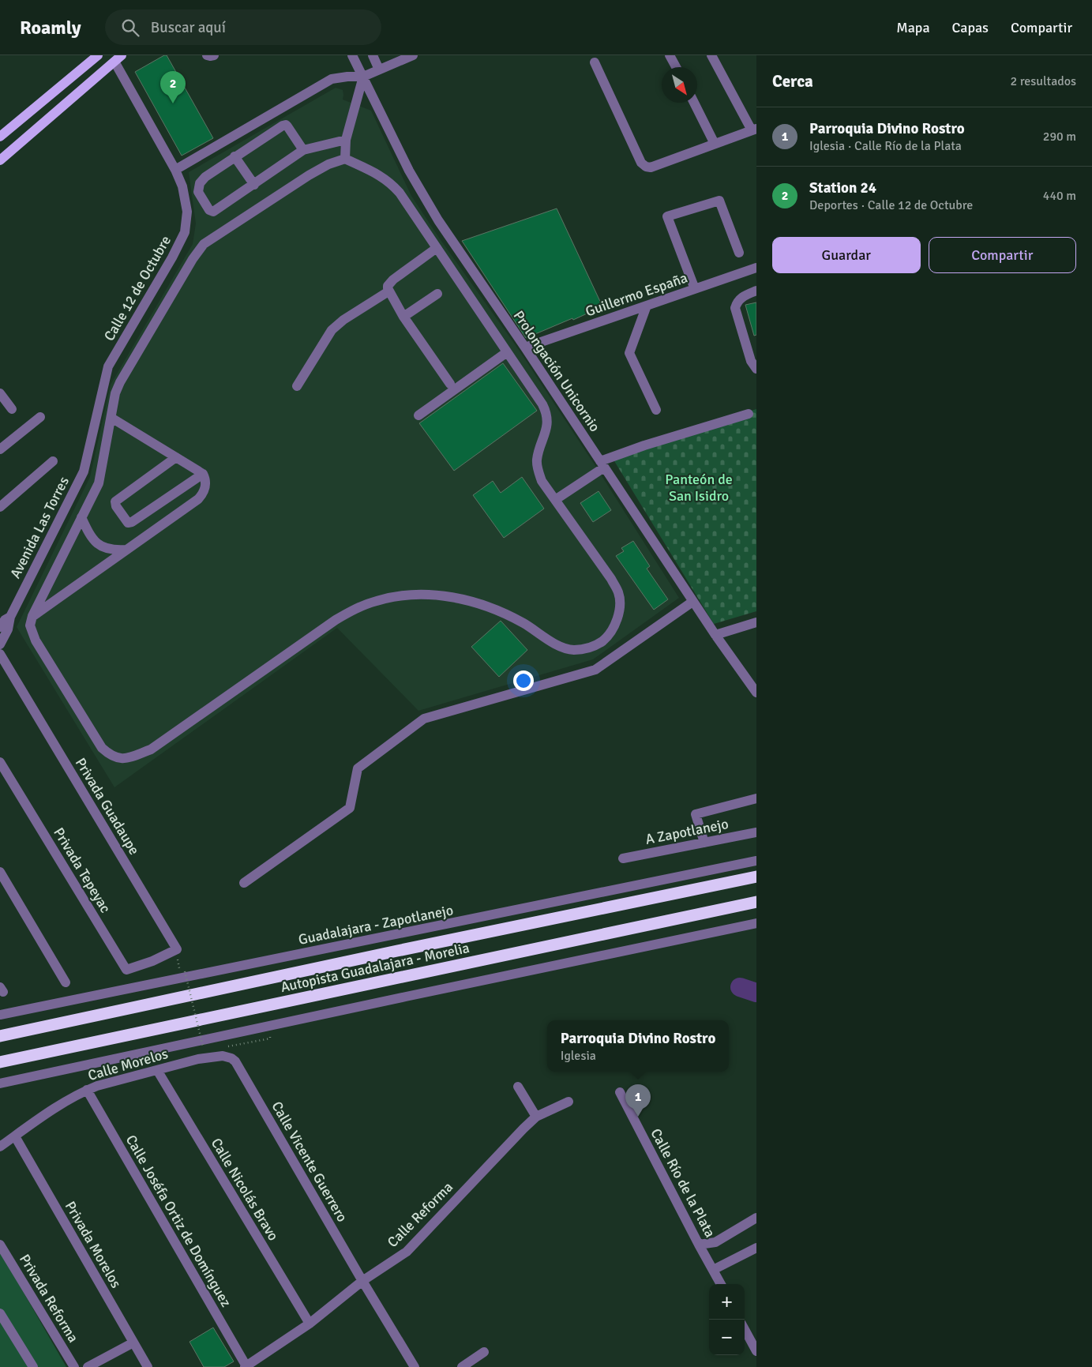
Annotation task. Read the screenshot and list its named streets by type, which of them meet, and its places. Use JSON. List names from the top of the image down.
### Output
{
  "streets": {
    "highway": ["Autopista Guadalajara - Morelia"],
    "street": [
      "Calle 12 de Octubre",
      "Guillermo España",
      "Prolongación Unicornio",
      "Avenida Las Torres",
      "Privada Guadaupe",
      "A Zapotlanejo",
      "Privada Tepeyac",
      "Guadalajara - Zapotlanejo",
      "Calle Morelos",
      "Calle Vicente Guerrero",
      "Calle Río de la Plata",
      "Calle Nicolás Bravo",
      "Calle Reforma",
      "Calle Joséfa Ortiz de Domínguez",
      "Privada Morelos",
      "Privada Reforma"
    ]
  },
  "crossings": [
    ["Calle 12 de Octubre", "Avenida Las Torres"],
    ["Guillermo España", "Prolongación Unicornio"],
    ["Privada Guadaupe", "Privada Tepeyac"],
    ["Calle Morelos", "Calle Vicente Guerrero"],
    ["Calle Morelos", "Calle Nicolás Bravo"],
    ["Calle Morelos", "Calle Joséfa Ortiz de Domínguez"],
    ["Calle Morelos", "Privada Morelos"],
    ["Calle Vicente Guerrero", "Calle Reforma"],
    ["Calle Nicolás Bravo", "Calle Reforma"],
    ["Calle Reforma", "Calle Joséfa Ortiz de Domínguez"]
  ],
  "parks": ["Panteón de San Isidro"],
  "north": "bottom right",
  "page": {
    "header": "Roamly",
    "search": "Buscar aquí",
    "nav": ["Mapa", "Capas", "Compartir"],
    "heading": ["Cerca", "2 resultados"],
    "pins": ["2", "1"],
    "list": [
      {
        "mark": "1",
        "name": "Parroquia Divino Rostro",
        "note": "Iglesia · Calle Río de la Plata",
        "value": "290 m"
      },
      {
        "mark": "2",
        "name": "Station 24",
        "note": "Deportes · Calle 12 de Octubre",
        "value": "440 m"
      }
    ],
    "buttons": ["Guardar", "Compartir"],
    "popup": ["Parroquia Divino Rostro", "Iglesia"],
    "map_buttons": ["+", "−"]
  }
}
